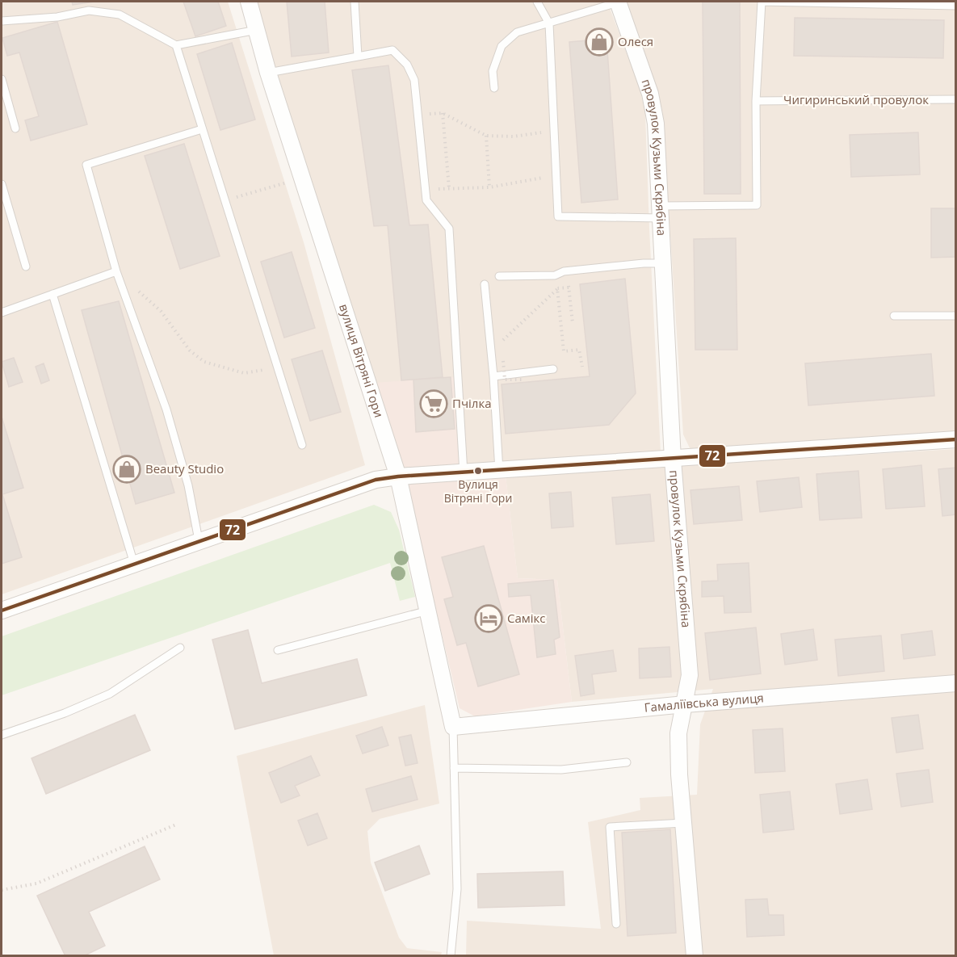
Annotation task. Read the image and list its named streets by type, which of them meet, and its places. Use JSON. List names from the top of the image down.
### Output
{
  "streets": {
    "street": ["провулок Кузьми Скрябіна", "вулиця Вітряні Гори", "Гамаліївська вулиця"],
    "lane": ["Чигиринський провулок"]
  },
  "crossings": [
    ["провулок Кузьми Скрябіна", "Гамаліївська вулиця"],
    ["вулиця Вітряні Гори", "Гамаліївська вулиця"]
  ],
  "places": {
    "shop": ["Олеся", "Beauty Studio"],
    "supermarket": ["Пчілка"],
    "other": ["Вулиця Вітряні Гори"],
    "hotel": ["Самікс"]
  },
  "lines": ["transit line 72"]
}
